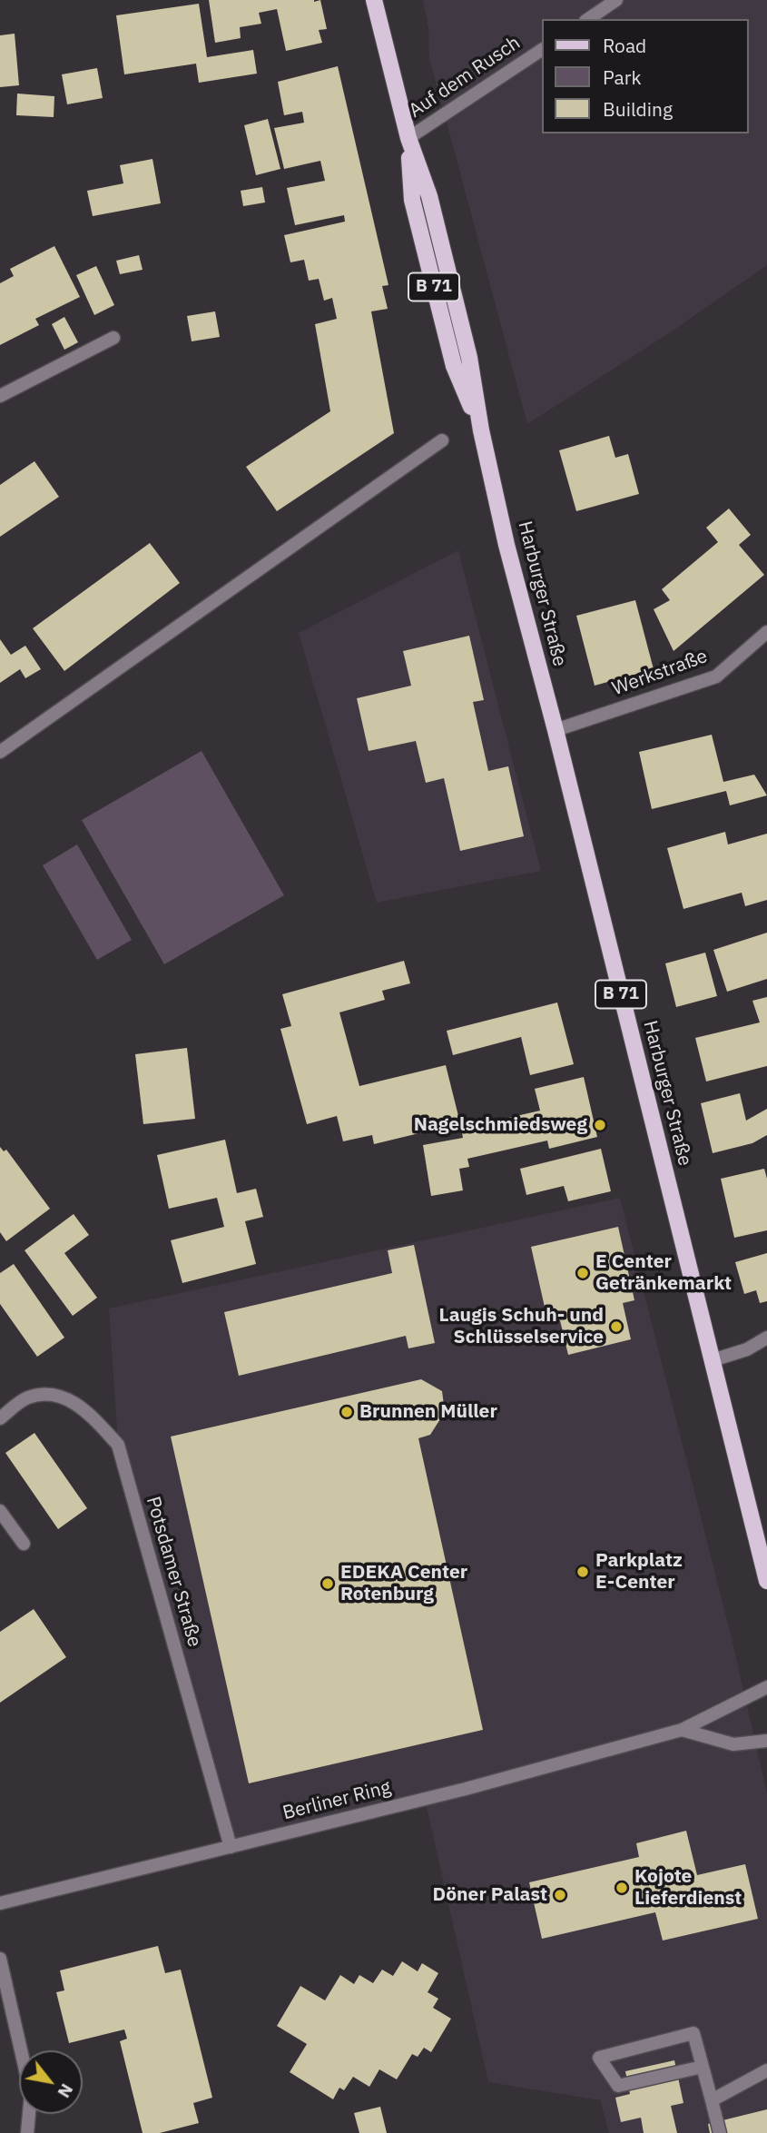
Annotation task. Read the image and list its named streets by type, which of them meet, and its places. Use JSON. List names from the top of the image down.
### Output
{
  "streets": {
    "main road": ["B 71", "Harburger Straße"],
    "street": [
      "Auf dem Rusch",
      "Werkstraße",
      "Potsdamer Straße",
      "Berliner Ring"
    ]
  },
  "crossings": [
    ["Auf dem Rusch", "Harburger Straße"],
    ["Harburger Straße", "Werkstraße"],
    ["Potsdamer Straße", "Berliner Ring"]
  ],
  "places": [
    "Nagelschmiedsweg",
    "E Center Getränkemarkt",
    "Laugis Schuh- und Schlüsselservice",
    "Brunnen Müller",
    "Parkplatz E-Center",
    "EDEKA Center Rotenburg",
    "Kojote Lieferdienst",
    "Döner Palast"
  ],
  "legend": ["Road", "Park", "Building"],
  "north": "bottom right"
}
